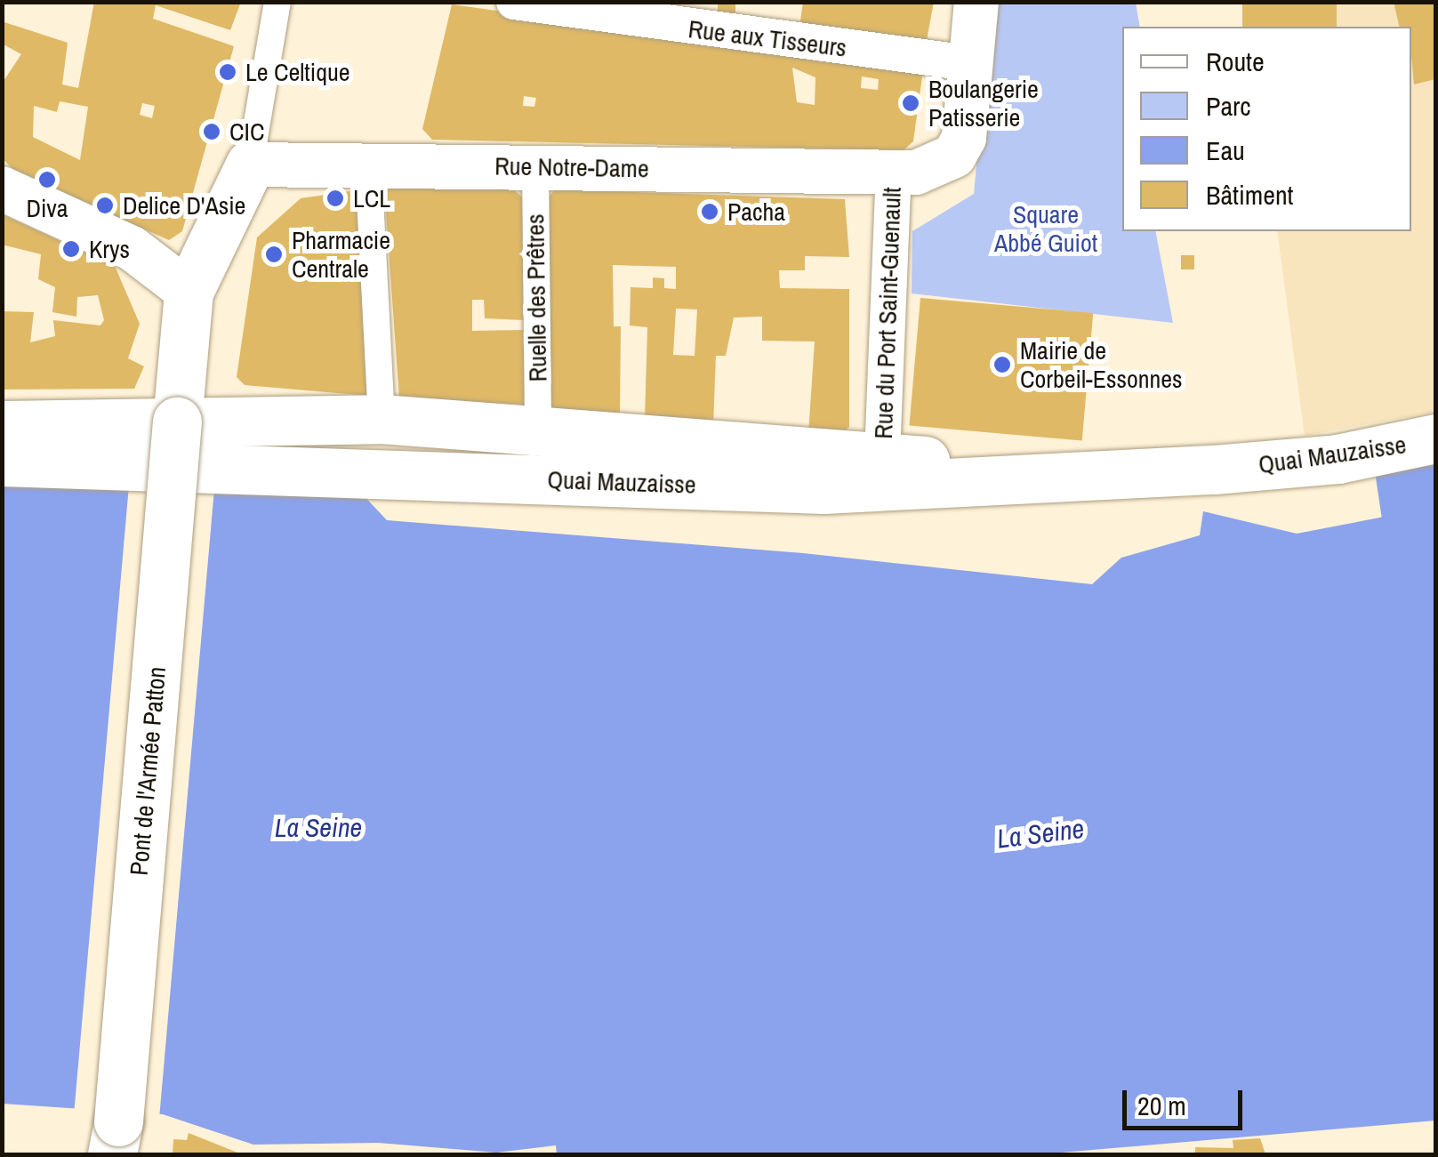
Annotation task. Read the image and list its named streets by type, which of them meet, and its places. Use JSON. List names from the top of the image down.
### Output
{
  "streets": {
    "main road": ["Quai Mauzaisse", "Pont de l'Armée Patton"],
    "street": [
      "Rue aux Tisseurs",
      "Rue Notre-Dame",
      "Ruelle des Prêtres",
      "Rue du Port Saint-Guenault"
    ]
  },
  "crossings": [
    ["Rue aux Tisseurs", "Rue Notre-Dame"],
    ["Rue Notre-Dame", "Ruelle des Prêtres"],
    ["Rue Notre-Dame", "Rue du Port Saint-Guenault"],
    ["Ruelle des Prêtres", "Quai Mauzaisse"],
    ["Rue du Port Saint-Guenault", "Quai Mauzaisse"],
    ["Quai Mauzaisse", "Pont de l'Armée Patton"]
  ],
  "water": ["La Seine"],
  "parks": ["Square Abbé Guiot"],
  "places": [
    "Le Celtique",
    "Boulangerie Patisserie",
    "CIC",
    "Diva",
    "LCL",
    "Delice D'Asie",
    "Pacha",
    "Krys",
    "Pharmacie Centrale",
    "Mairie de Corbeil-Essonnes"
  ],
  "legend": [
    "Route",
    "Parc",
    "Eau",
    "Bâtiment"
  ],
  "scale_bar": "20 m"
}
